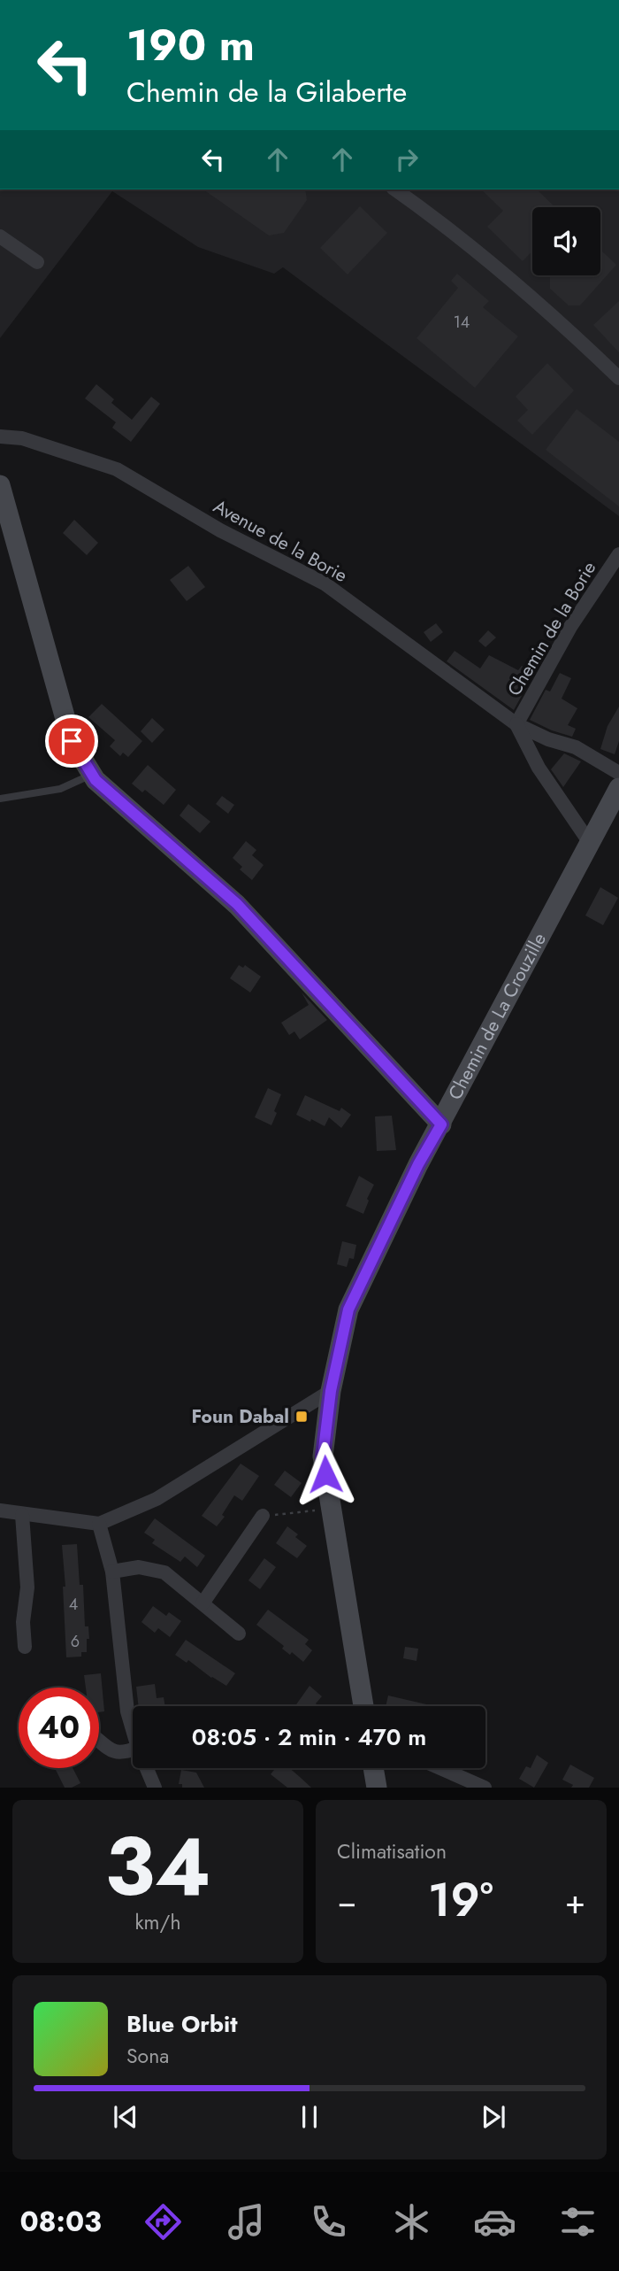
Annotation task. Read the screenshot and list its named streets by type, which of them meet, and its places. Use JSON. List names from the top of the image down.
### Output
{
  "streets": {
    "street": ["Avenue de la Borie", "Chemin de la Borie", "Chemin de La Crouzille"]
  },
  "crossings": [
    ["Avenue de la Borie", "Chemin de la Borie"]
  ],
  "places": {
    "transit": ["Foun Dabal"]
  },
  "house_numbers": ["14", "4", "6"],
  "page": {
    "turn": ["190 m", "Chemin de la Gilaberte"],
    "limit": "40",
    "trip": "08:05 · 2 min · 470 m",
    "tile": [
      ["34", "km/h"],
      "Climatisation"
    ],
    "heat": ["−", "19°", "+"],
    "song": ["Blue Orbit", "Sona"],
    "tabs": "08:03"
  }
}
